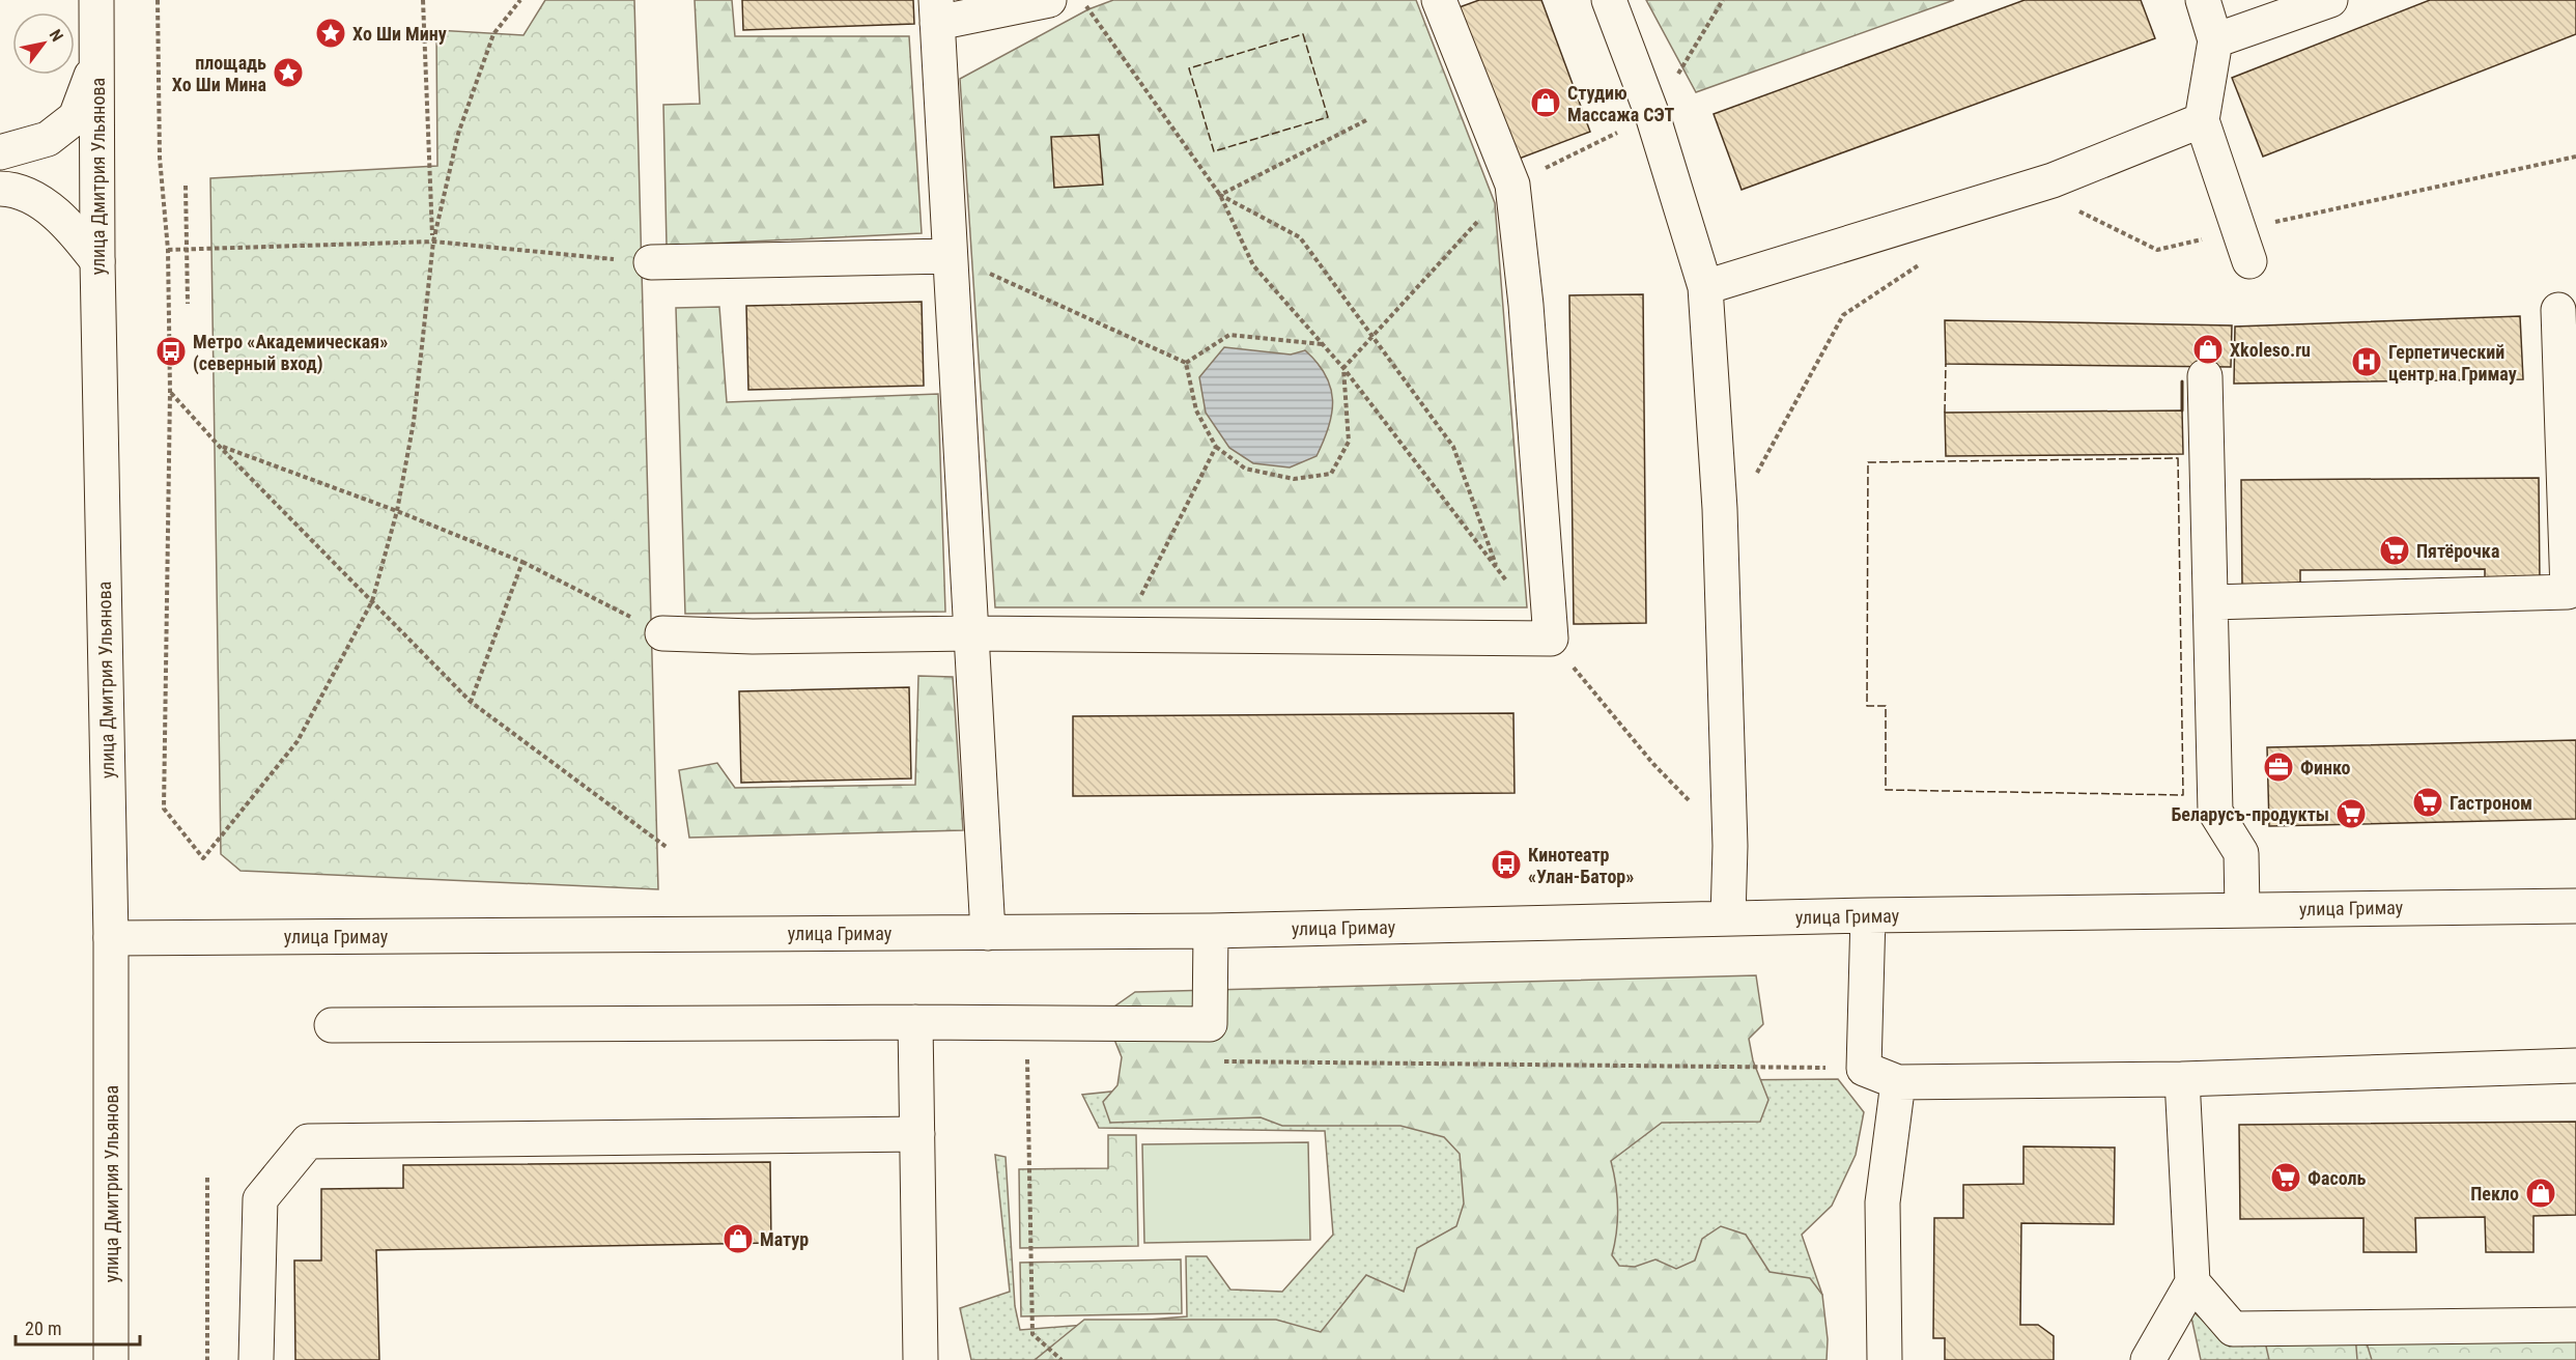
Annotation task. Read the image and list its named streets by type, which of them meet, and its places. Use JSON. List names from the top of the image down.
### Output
{
  "streets": {
    "street": ["улица Дмитрия Ульянова", "улица Гримау"]
  },
  "crossings": [
    ["улица Дмитрия Ульянова", "улица Гримау"]
  ],
  "places": {
    "place": ["Хо Ши Мину", "площадь Хо Ши Мина"],
    "shop": [
      "Студию Массажа СЭТ",
      "Xkoleso.ru",
      "Пекло",
      "Матур"
    ],
    "bus stop": ["Метро «Академическая» (северный вход)", "Кинотеатр «Улан-Батор»"],
    "hospital": ["Герпетический центр на Гримау"],
    "supermarket": [
      "Пятёрочка",
      "Гастроном",
      "Беларусъ-продукты",
      "Фасоль"
    ],
    "office": ["Финко"]
  },
  "scale_bar": "20 m",
  "north": "top right"
}
